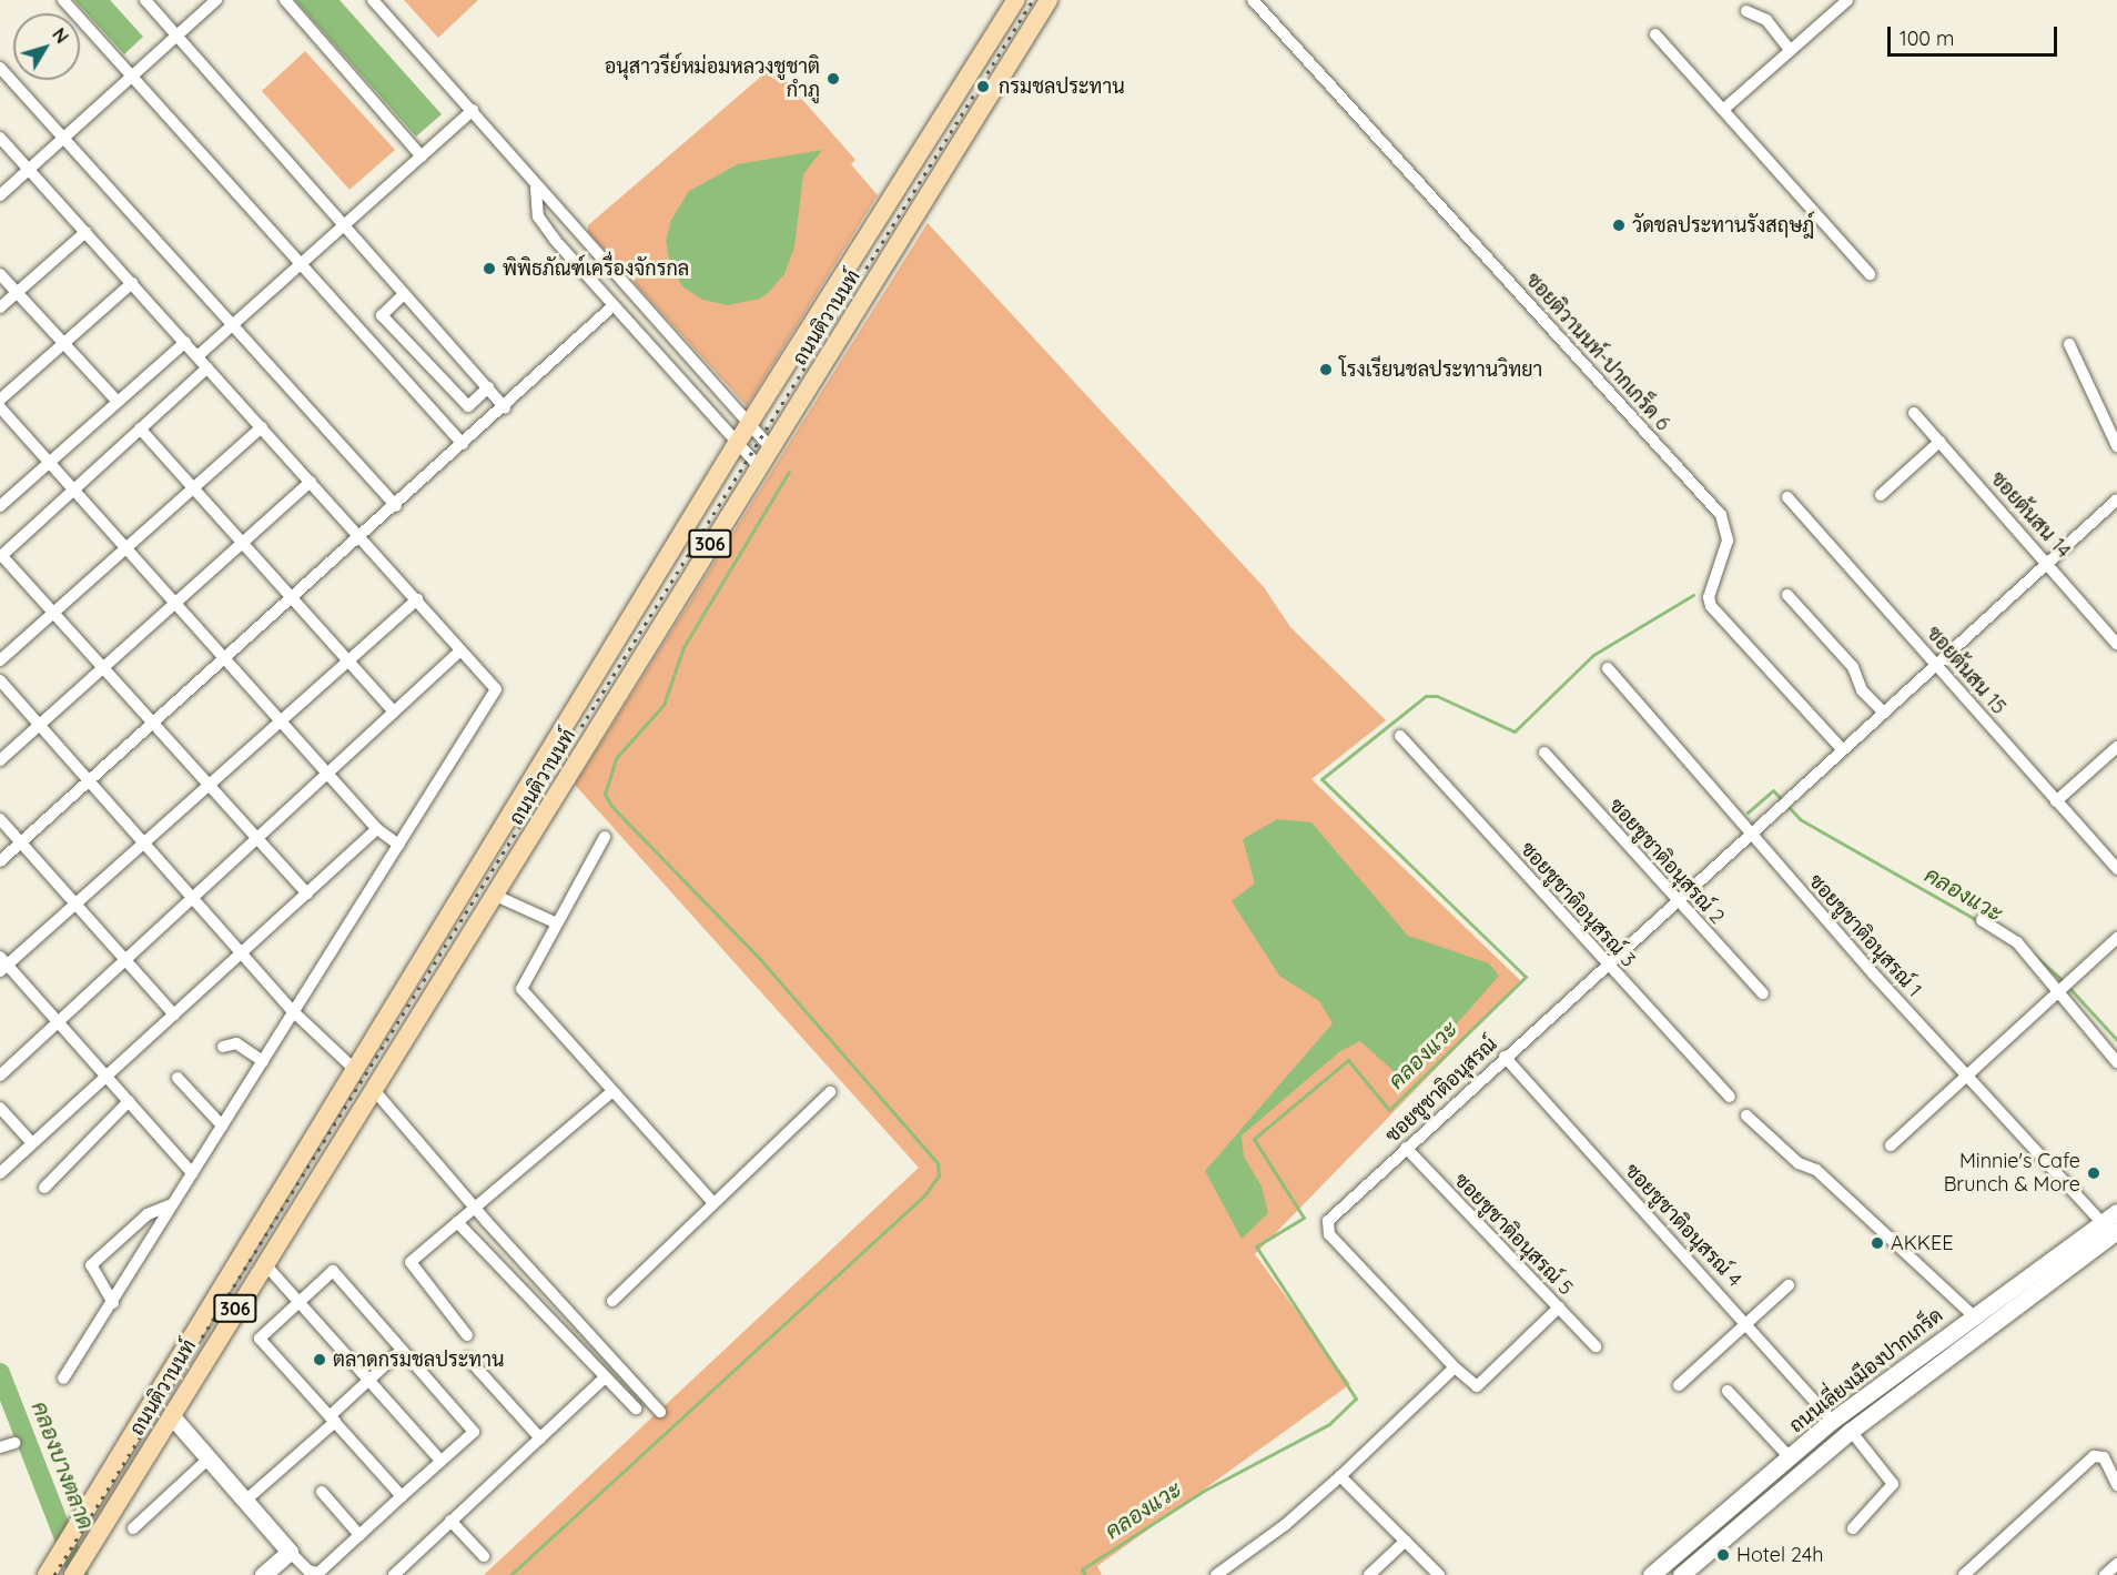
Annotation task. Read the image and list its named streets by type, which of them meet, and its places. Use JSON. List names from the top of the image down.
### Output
{
  "streets": {
    "main road": ["ถนนติวานนท์", "306", "ถนนเลี่ยงเมืองปากเกร็ด"],
    "street": [
      "ซอยติวานนท์-ปากเกร็ด 6",
      "ซอยต้นสน 14",
      "ซอยต้นสน 15",
      "ซอยชูชาติอนุสรณ์ 2",
      "ซอยชูชาติอนุสรณ์ 3",
      "ซอยชูชาติอนุสรณ์ 1",
      "ซอยชูชาติอนุสรณ์",
      "ซอยชูชาติอนุสรณ์ 4",
      "ซอยชูชาติอนุสรณ์ 5"
    ]
  },
  "crossings": [
    ["ซอยติวานนท์-ปากเกร็ด 6", "ซอยชูชาติอนุสรณ์"],
    ["ซอยต้นสน 14", "ซอยชูชาติอนุสรณ์"],
    ["ซอยต้นสน 15", "ซอยชูชาติอนุสรณ์"],
    ["ซอยชูชาติอนุสรณ์ 2", "ซอยชูชาติอนุสรณ์"],
    ["ซอยชูชาติอนุสรณ์ 3", "ซอยชูชาติอนุสรณ์"],
    ["ซอยชูชาติอนุสรณ์ 1", "ซอยชูชาติอนุสรณ์"],
    ["ซอยชูชาติอนุสรณ์ 1", "ถนนเลี่ยงเมืองปากเกร็ด"],
    ["ซอยชูชาติอนุสรณ์", "ซอยชูชาติอนุสรณ์ 4"],
    ["ซอยชูชาติอนุสรณ์", "ซอยชูชาติอนุสรณ์ 5"],
    ["ซอยชูชาติอนุสรณ์ 4", "ถนนเลี่ยงเมืองปากเกร็ด"]
  ],
  "water": ["คลองแวะ", "คลองบางตลาด"],
  "places": [
    "อนุสาวรีย์หม่อมหลวงชูชาติ กำภู",
    "กรมชลประทาน",
    "วัดชลประทานรังสฤษฎ์",
    "พิพิธภัณฑ์เครื่องจักรกล",
    "โรงเรียนชลประทานวิทยา",
    "Minnie's Cafe Brunch & More",
    "AKKEE",
    "ตลาดกรมชลประทาน",
    "Hotel 24h"
  ],
  "scale_bar": "100 m",
  "north": "top right"
}
